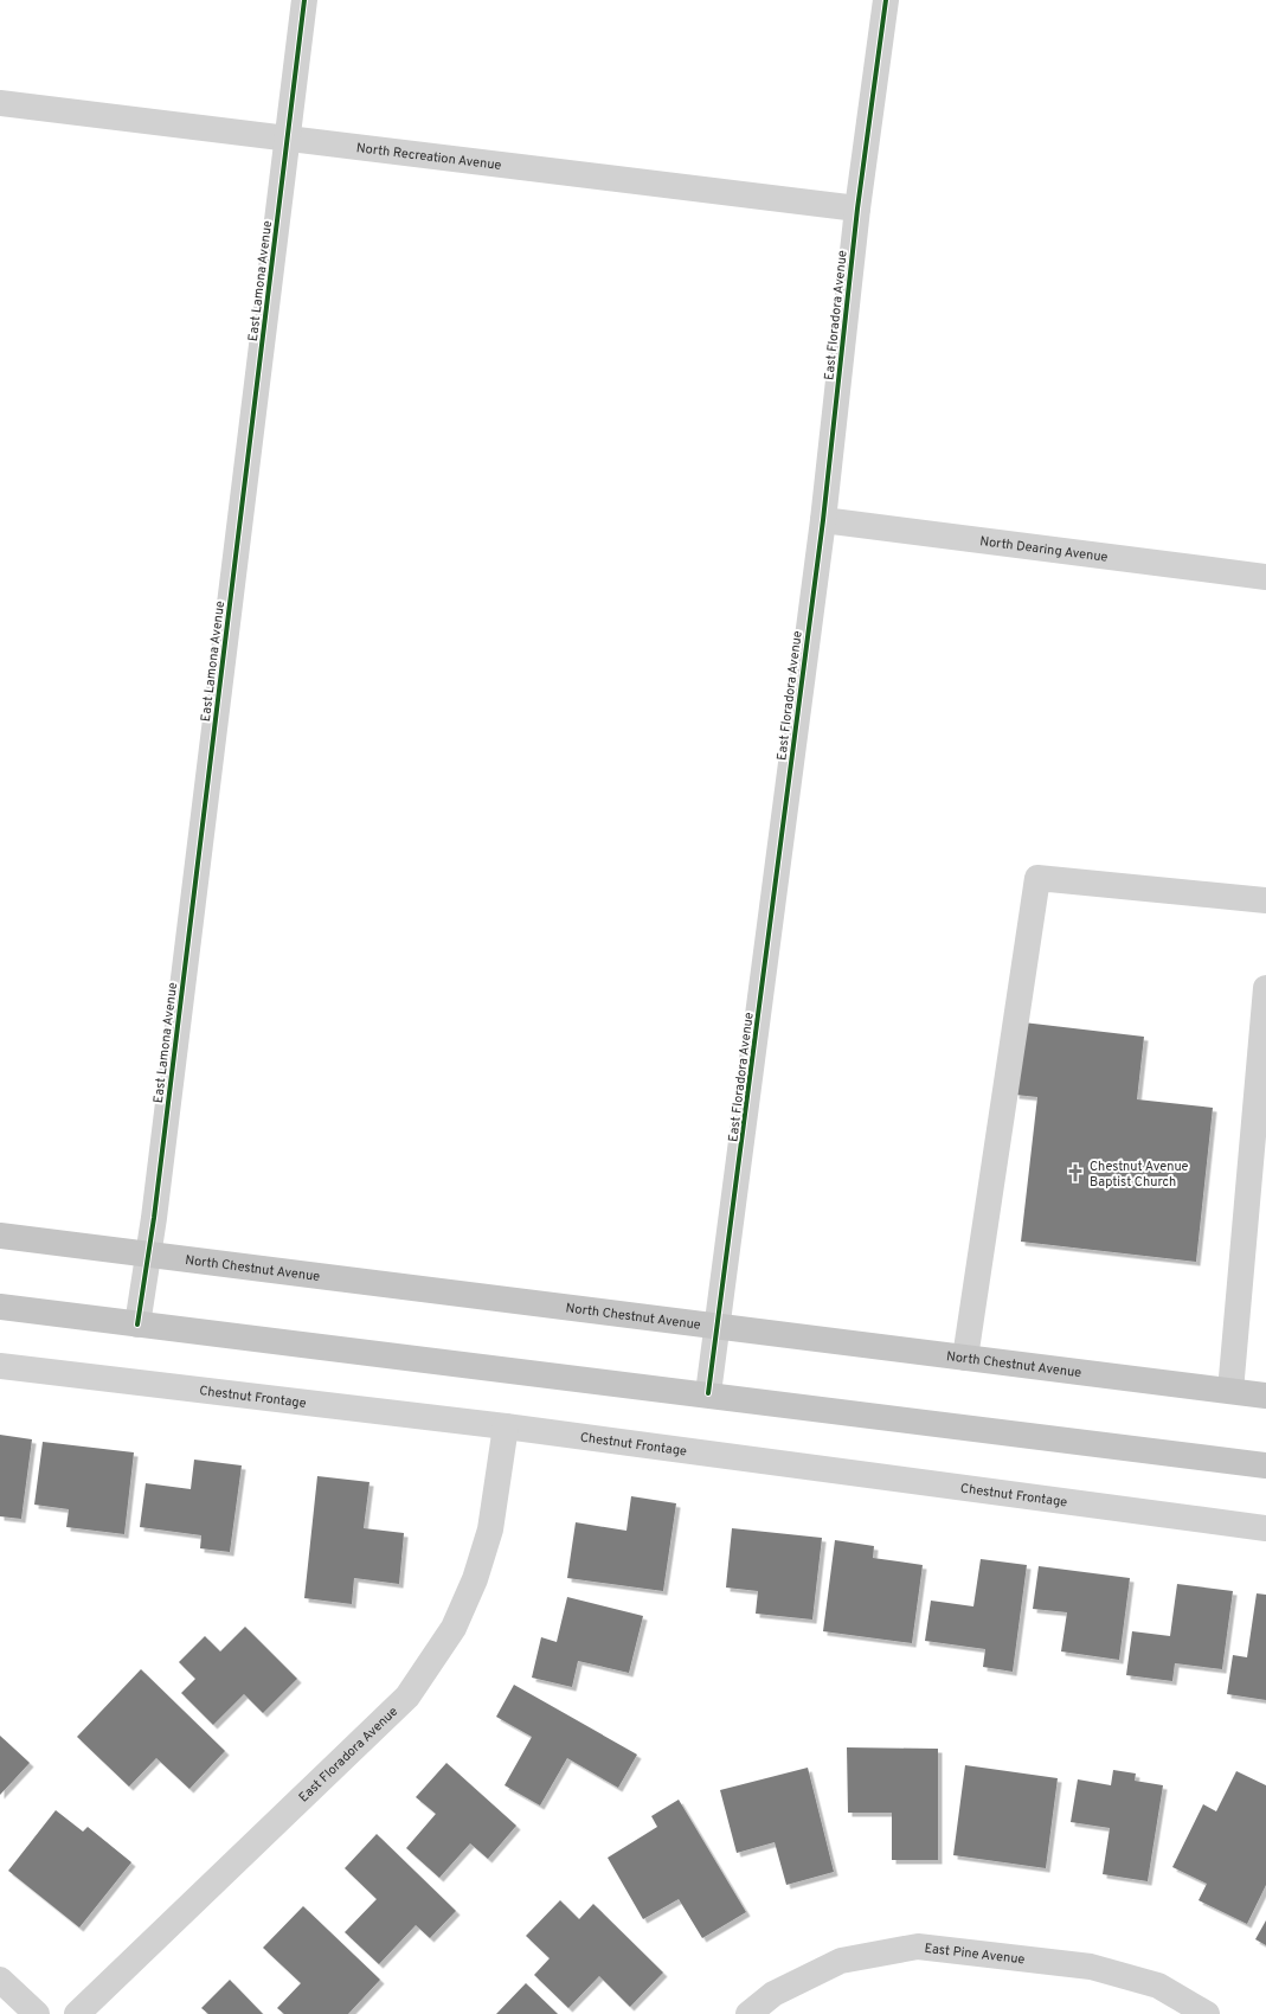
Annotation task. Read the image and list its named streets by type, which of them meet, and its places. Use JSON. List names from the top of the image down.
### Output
{
  "streets": {
    "main road": ["North Chestnut Avenue"],
    "street": [
      "North Recreation Avenue",
      "East Lamona Avenue",
      "East Floradora Avenue",
      "North Dearing Avenue",
      "Chestnut Frontage",
      "East Pine Avenue"
    ]
  },
  "crossings": [
    ["North Recreation Avenue", "East Lamona Avenue"],
    ["North Recreation Avenue", "East Floradora Avenue"],
    ["East Lamona Avenue", "North Chestnut Avenue"],
    ["East Floradora Avenue", "North Dearing Avenue"],
    ["East Floradora Avenue", "North Chestnut Avenue"],
    ["East Floradora Avenue", "Chestnut Frontage"]
  ],
  "places": {
    "church": ["Chestnut Avenue Baptist Church"]
  }
}
